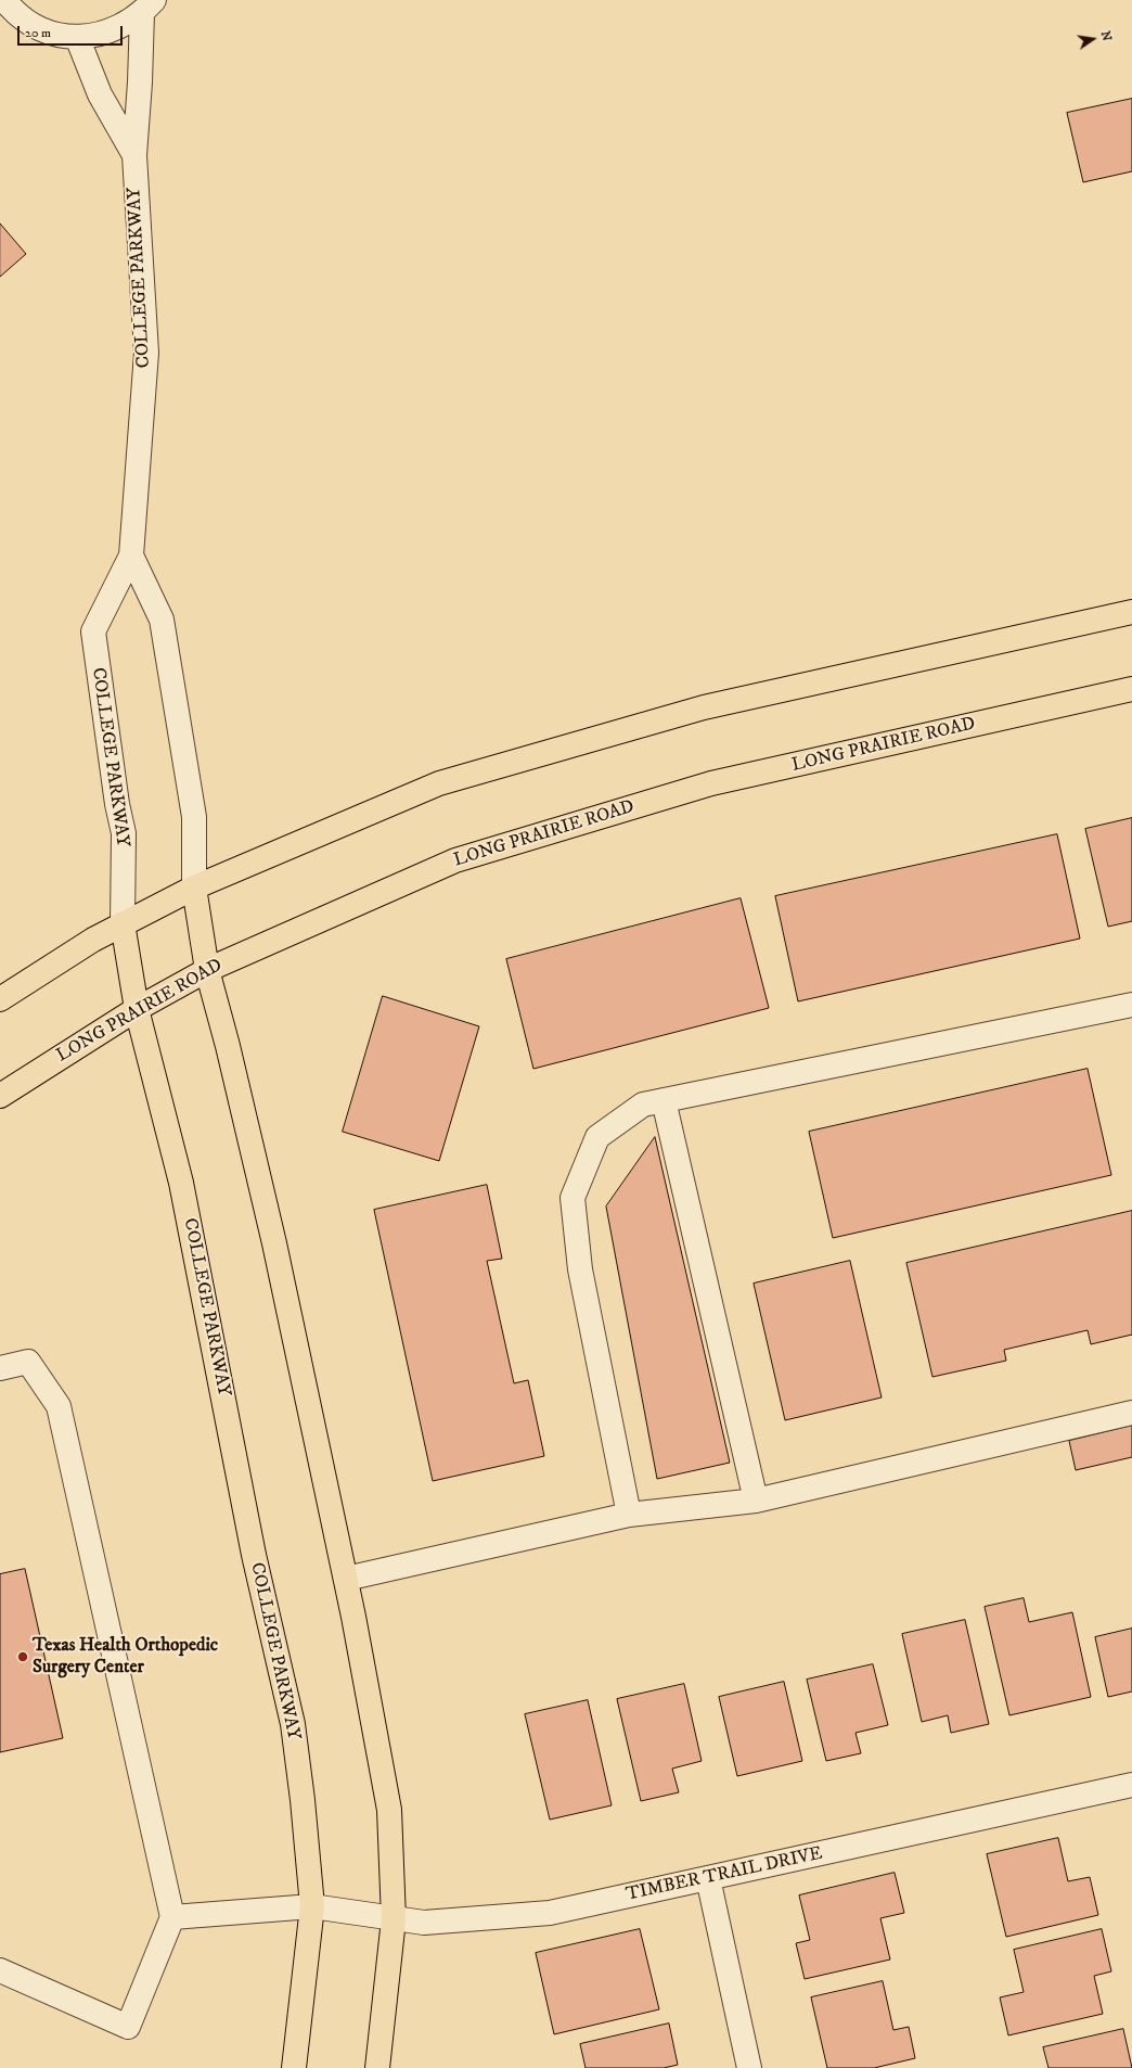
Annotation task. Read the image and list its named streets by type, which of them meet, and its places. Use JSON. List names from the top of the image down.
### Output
{
  "streets": {
    "main road": ["COLLEGE PARKWAY", "LONG PRAIRIE ROAD"],
    "street": ["TIMBER TRAIL DRIVE"]
  },
  "crossings": [
    ["COLLEGE PARKWAY", "LONG PRAIRIE ROAD"],
    ["COLLEGE PARKWAY", "TIMBER TRAIL DRIVE"]
  ],
  "places": ["Texas Health Orthopedic Surgery Center"],
  "scale_bar": "20 m",
  "north": "right"
}
